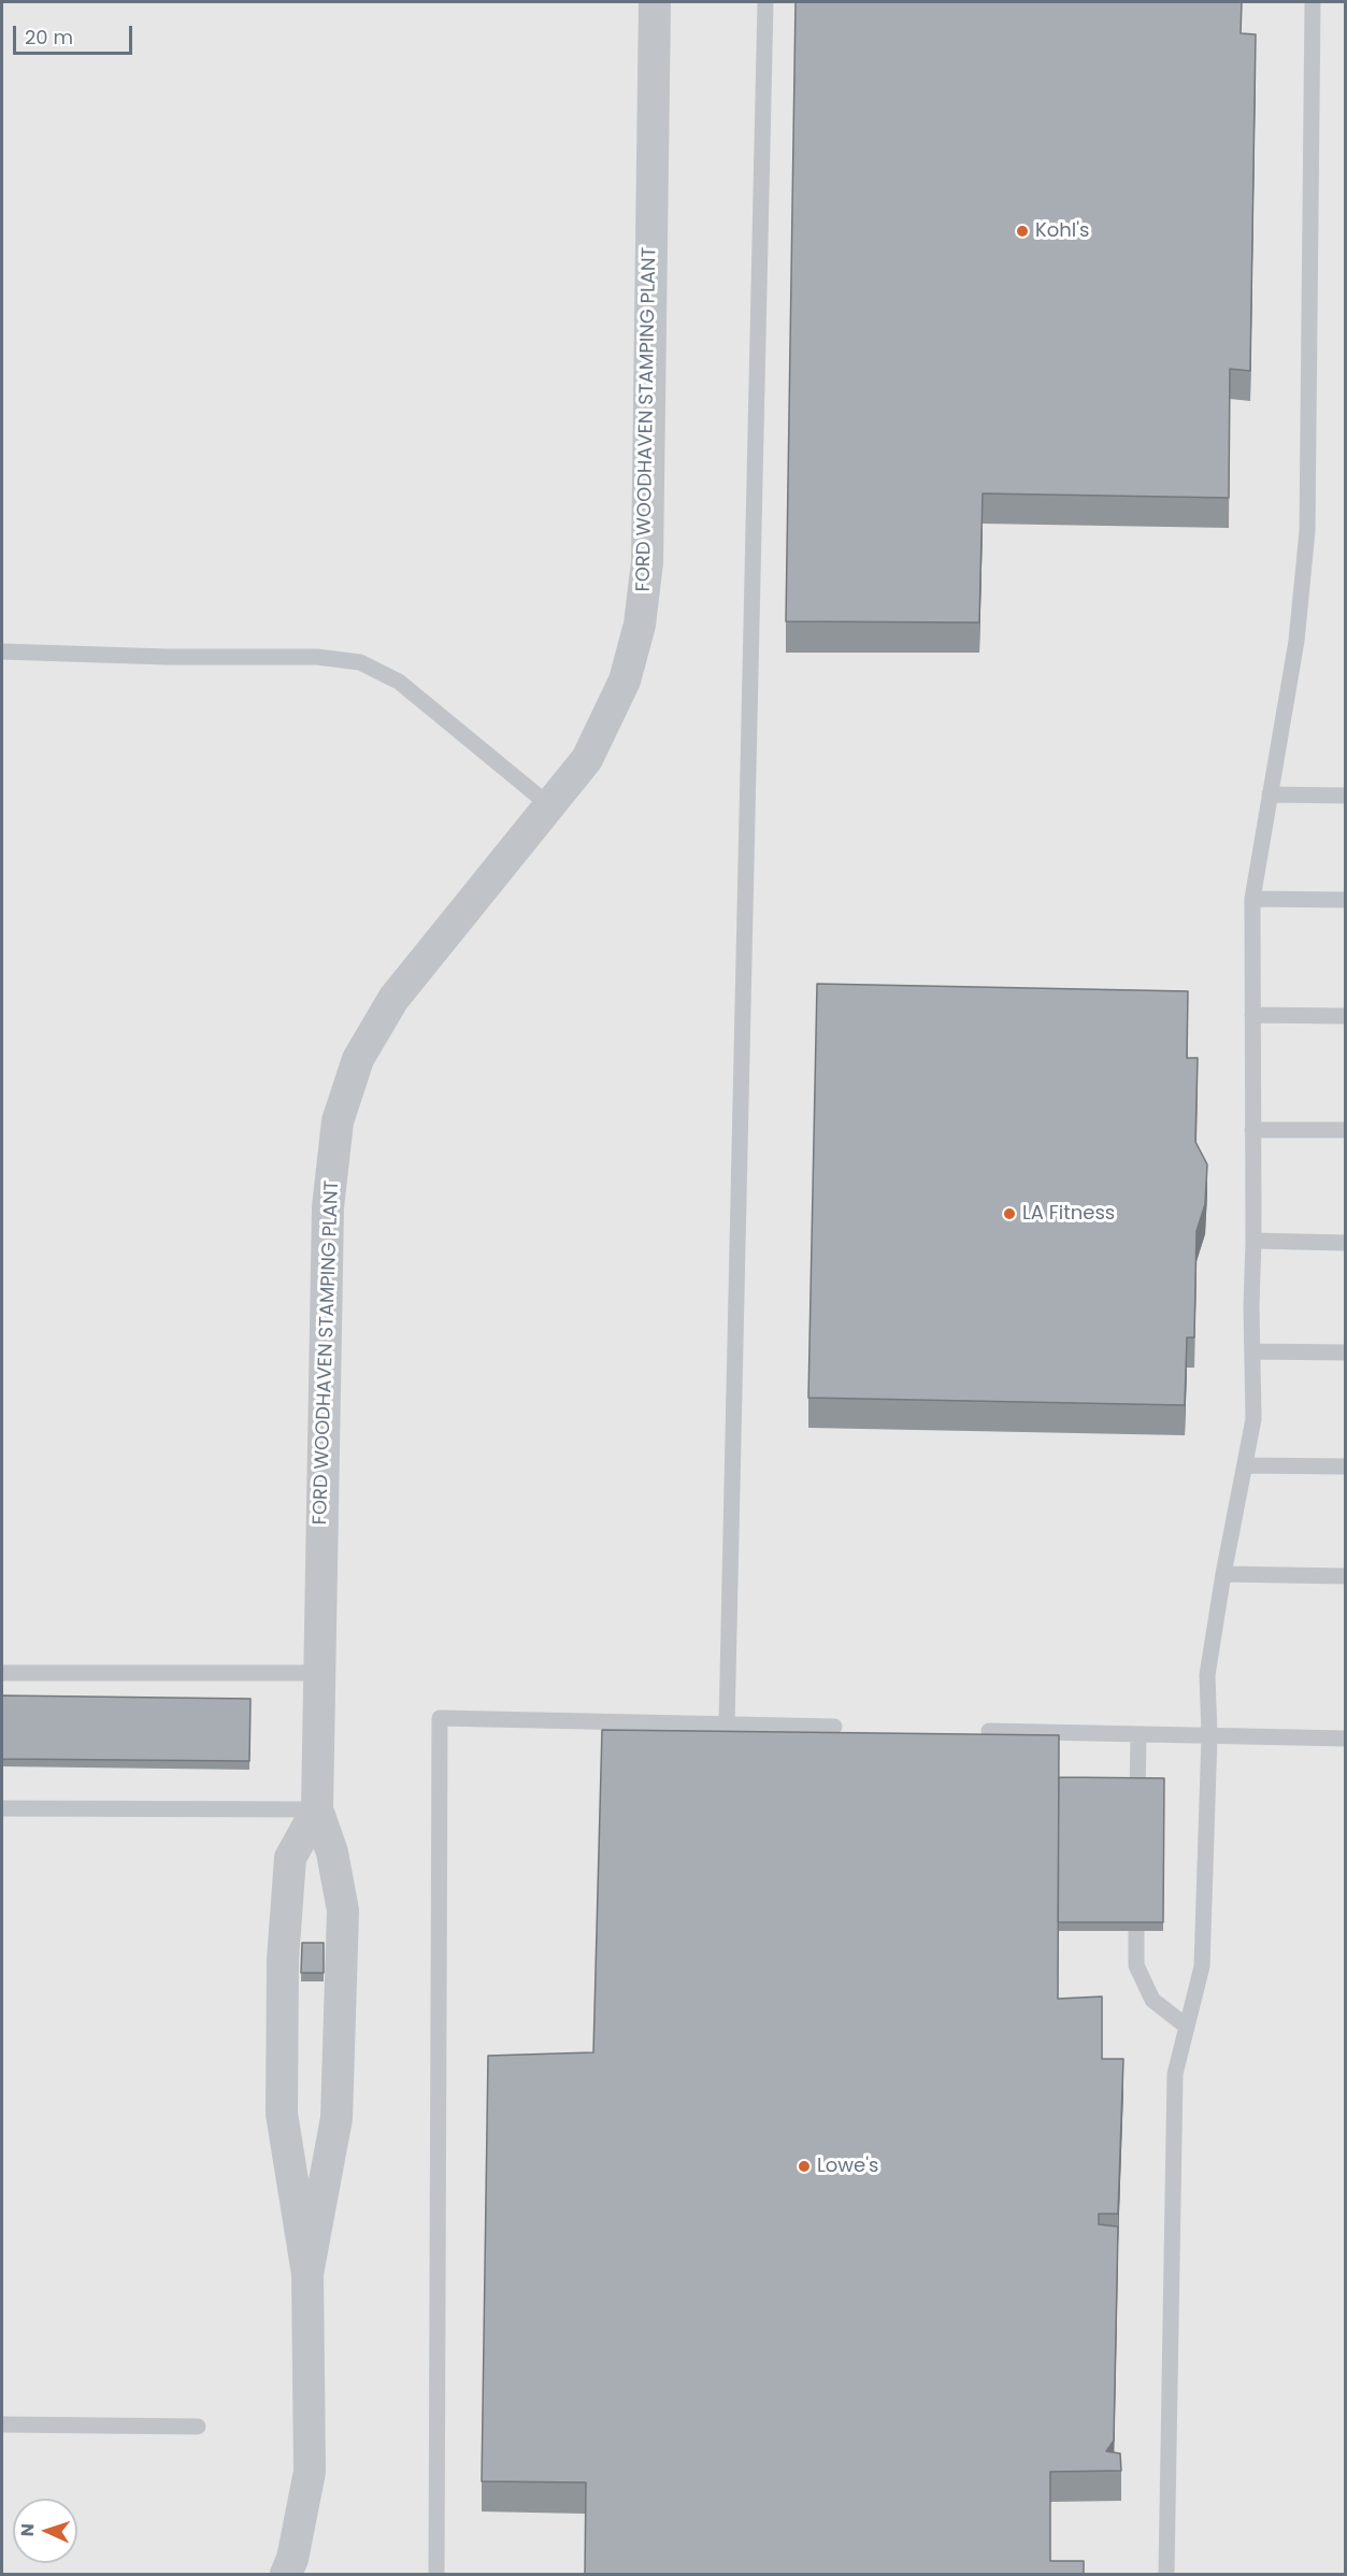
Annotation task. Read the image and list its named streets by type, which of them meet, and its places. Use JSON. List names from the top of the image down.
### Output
{
  "streets": {
    "street": ["FORD WOODHAVEN STAMPING PLANT"]
  },
  "places": ["Kohl's", "LA Fitness", "Lowe's"],
  "scale_bar": "20 m",
  "north": "left"
}
